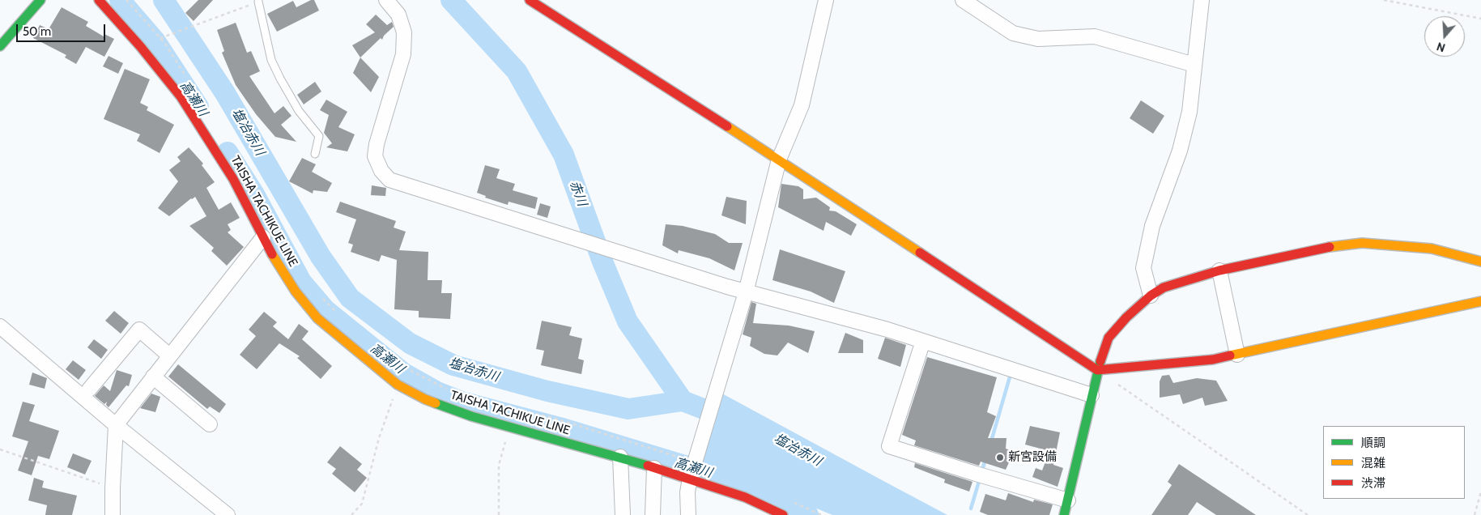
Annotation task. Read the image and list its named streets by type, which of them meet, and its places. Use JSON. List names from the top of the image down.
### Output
{
  "streets": {
    "street": ["TAISHA TACHIKUE LINE"]
  },
  "water": ["高瀬川", "塩冶赤川", "赤川"],
  "places": ["新宮設備"],
  "legend": ["順調", "混雑", "渋滞"],
  "scale_bar": "50 m",
  "north": "bottom"
}
